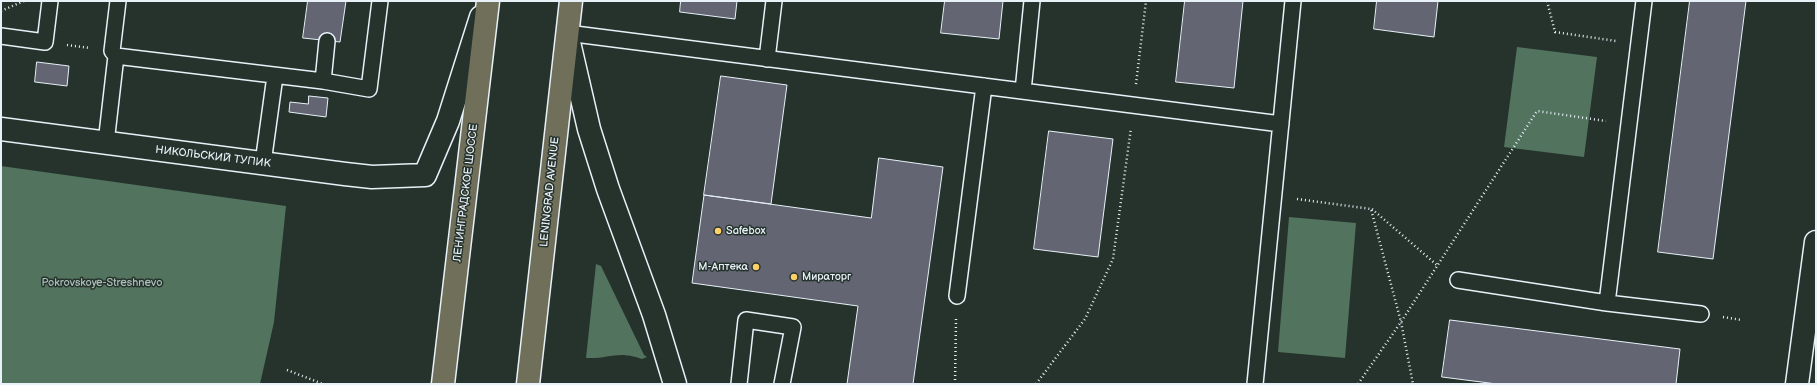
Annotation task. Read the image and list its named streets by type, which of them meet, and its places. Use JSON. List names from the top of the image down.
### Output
{
  "streets": {
    "main road": ["LENINGRAD AVENUE", "ЛЕНИНГРАДСКОЕ ШОССЕ"],
    "street": ["НИКОЛЬСКИЙ ТУПИК"]
  },
  "crossings": [
    ["НИКОЛЬСКИЙ ТУПИК", "ЛЕНИНГРАДСКОЕ ШОССЕ"]
  ],
  "parks": ["Pokrovskoye-Streshnevo"],
  "places": ["Safebox", "М-Аптека", "Мираторг"]
}
